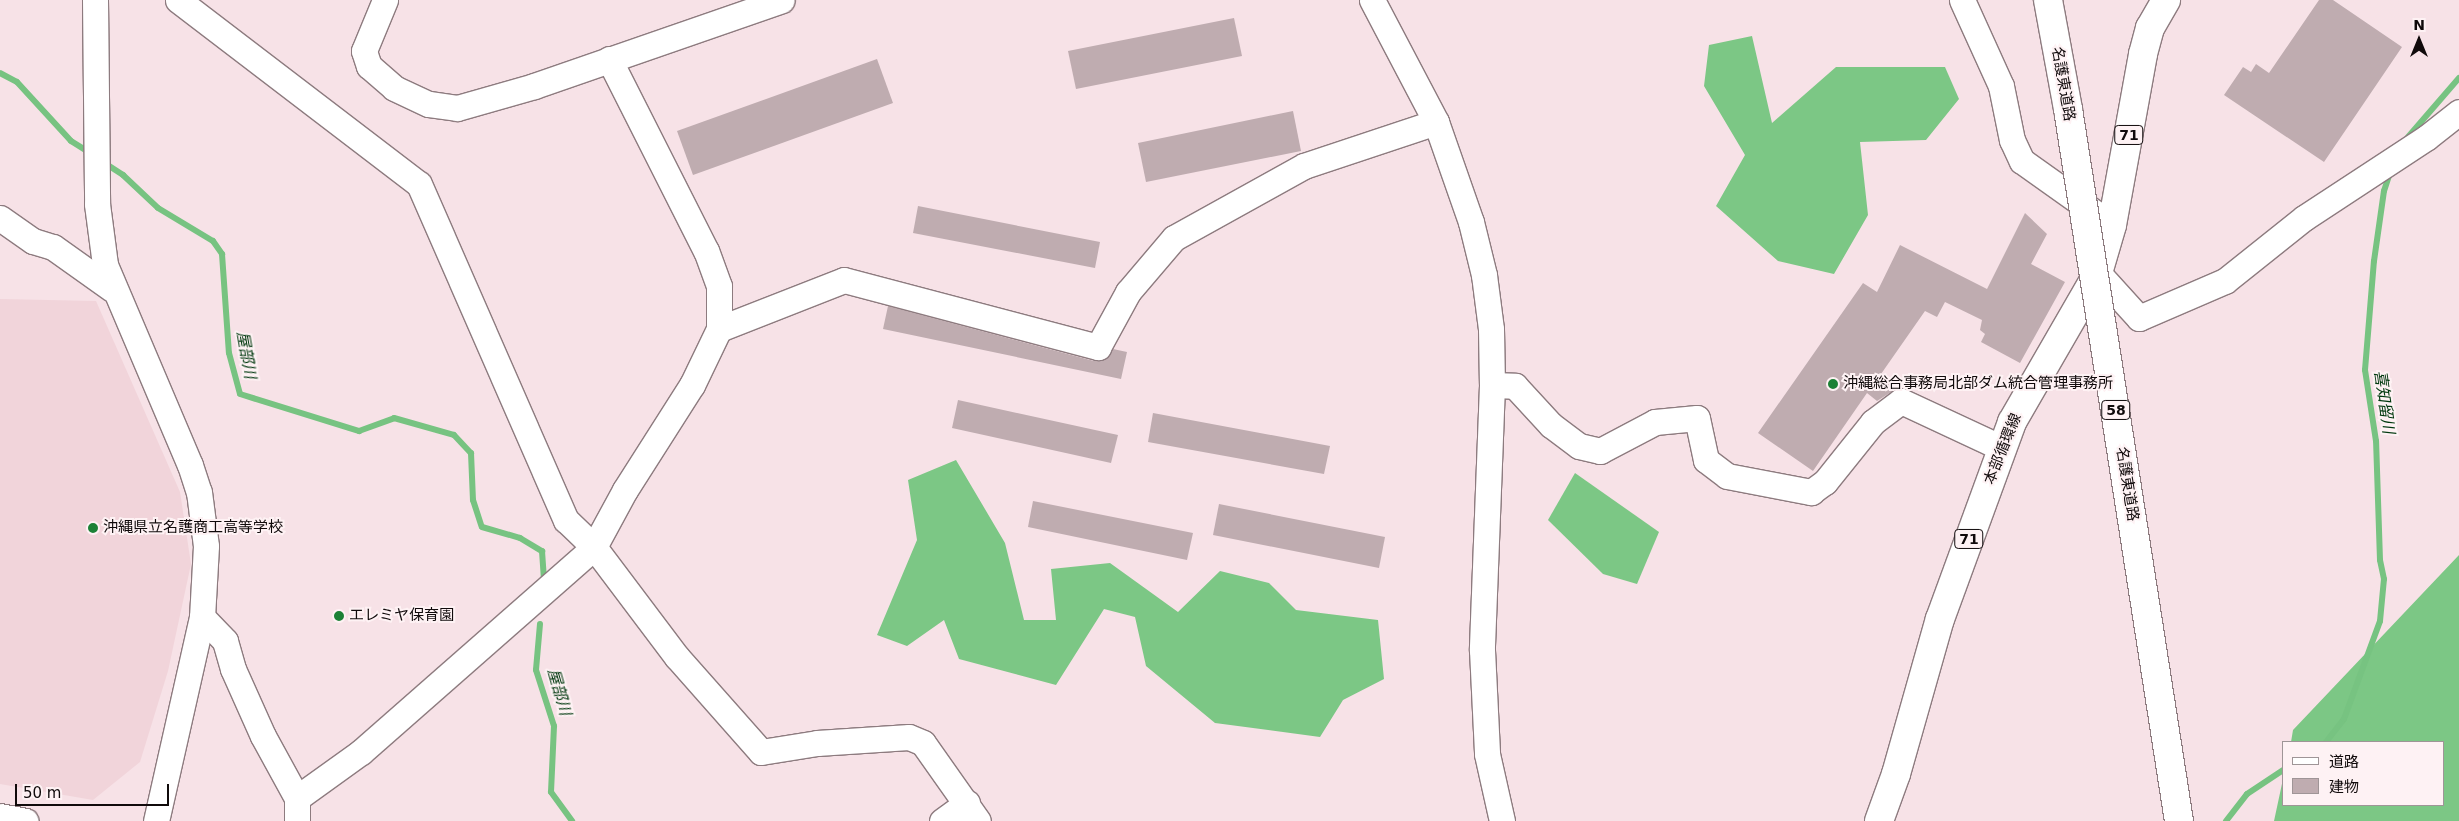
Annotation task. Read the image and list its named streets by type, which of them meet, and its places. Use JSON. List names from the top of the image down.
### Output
{
  "streets": {
    "main road": [
      "名護東道路",
      "71",
      "58",
      "本部循環線"
    ]
  },
  "water": ["屋部川", "喜知留川"],
  "places": ["沖縄総合事務局北部ダム統合管理事務所", "沖縄県立名護商工高等学校", "エレミヤ保育園"],
  "legend": ["道路", "建物"],
  "scale_bar": "50 m",
  "north": "top"
}
